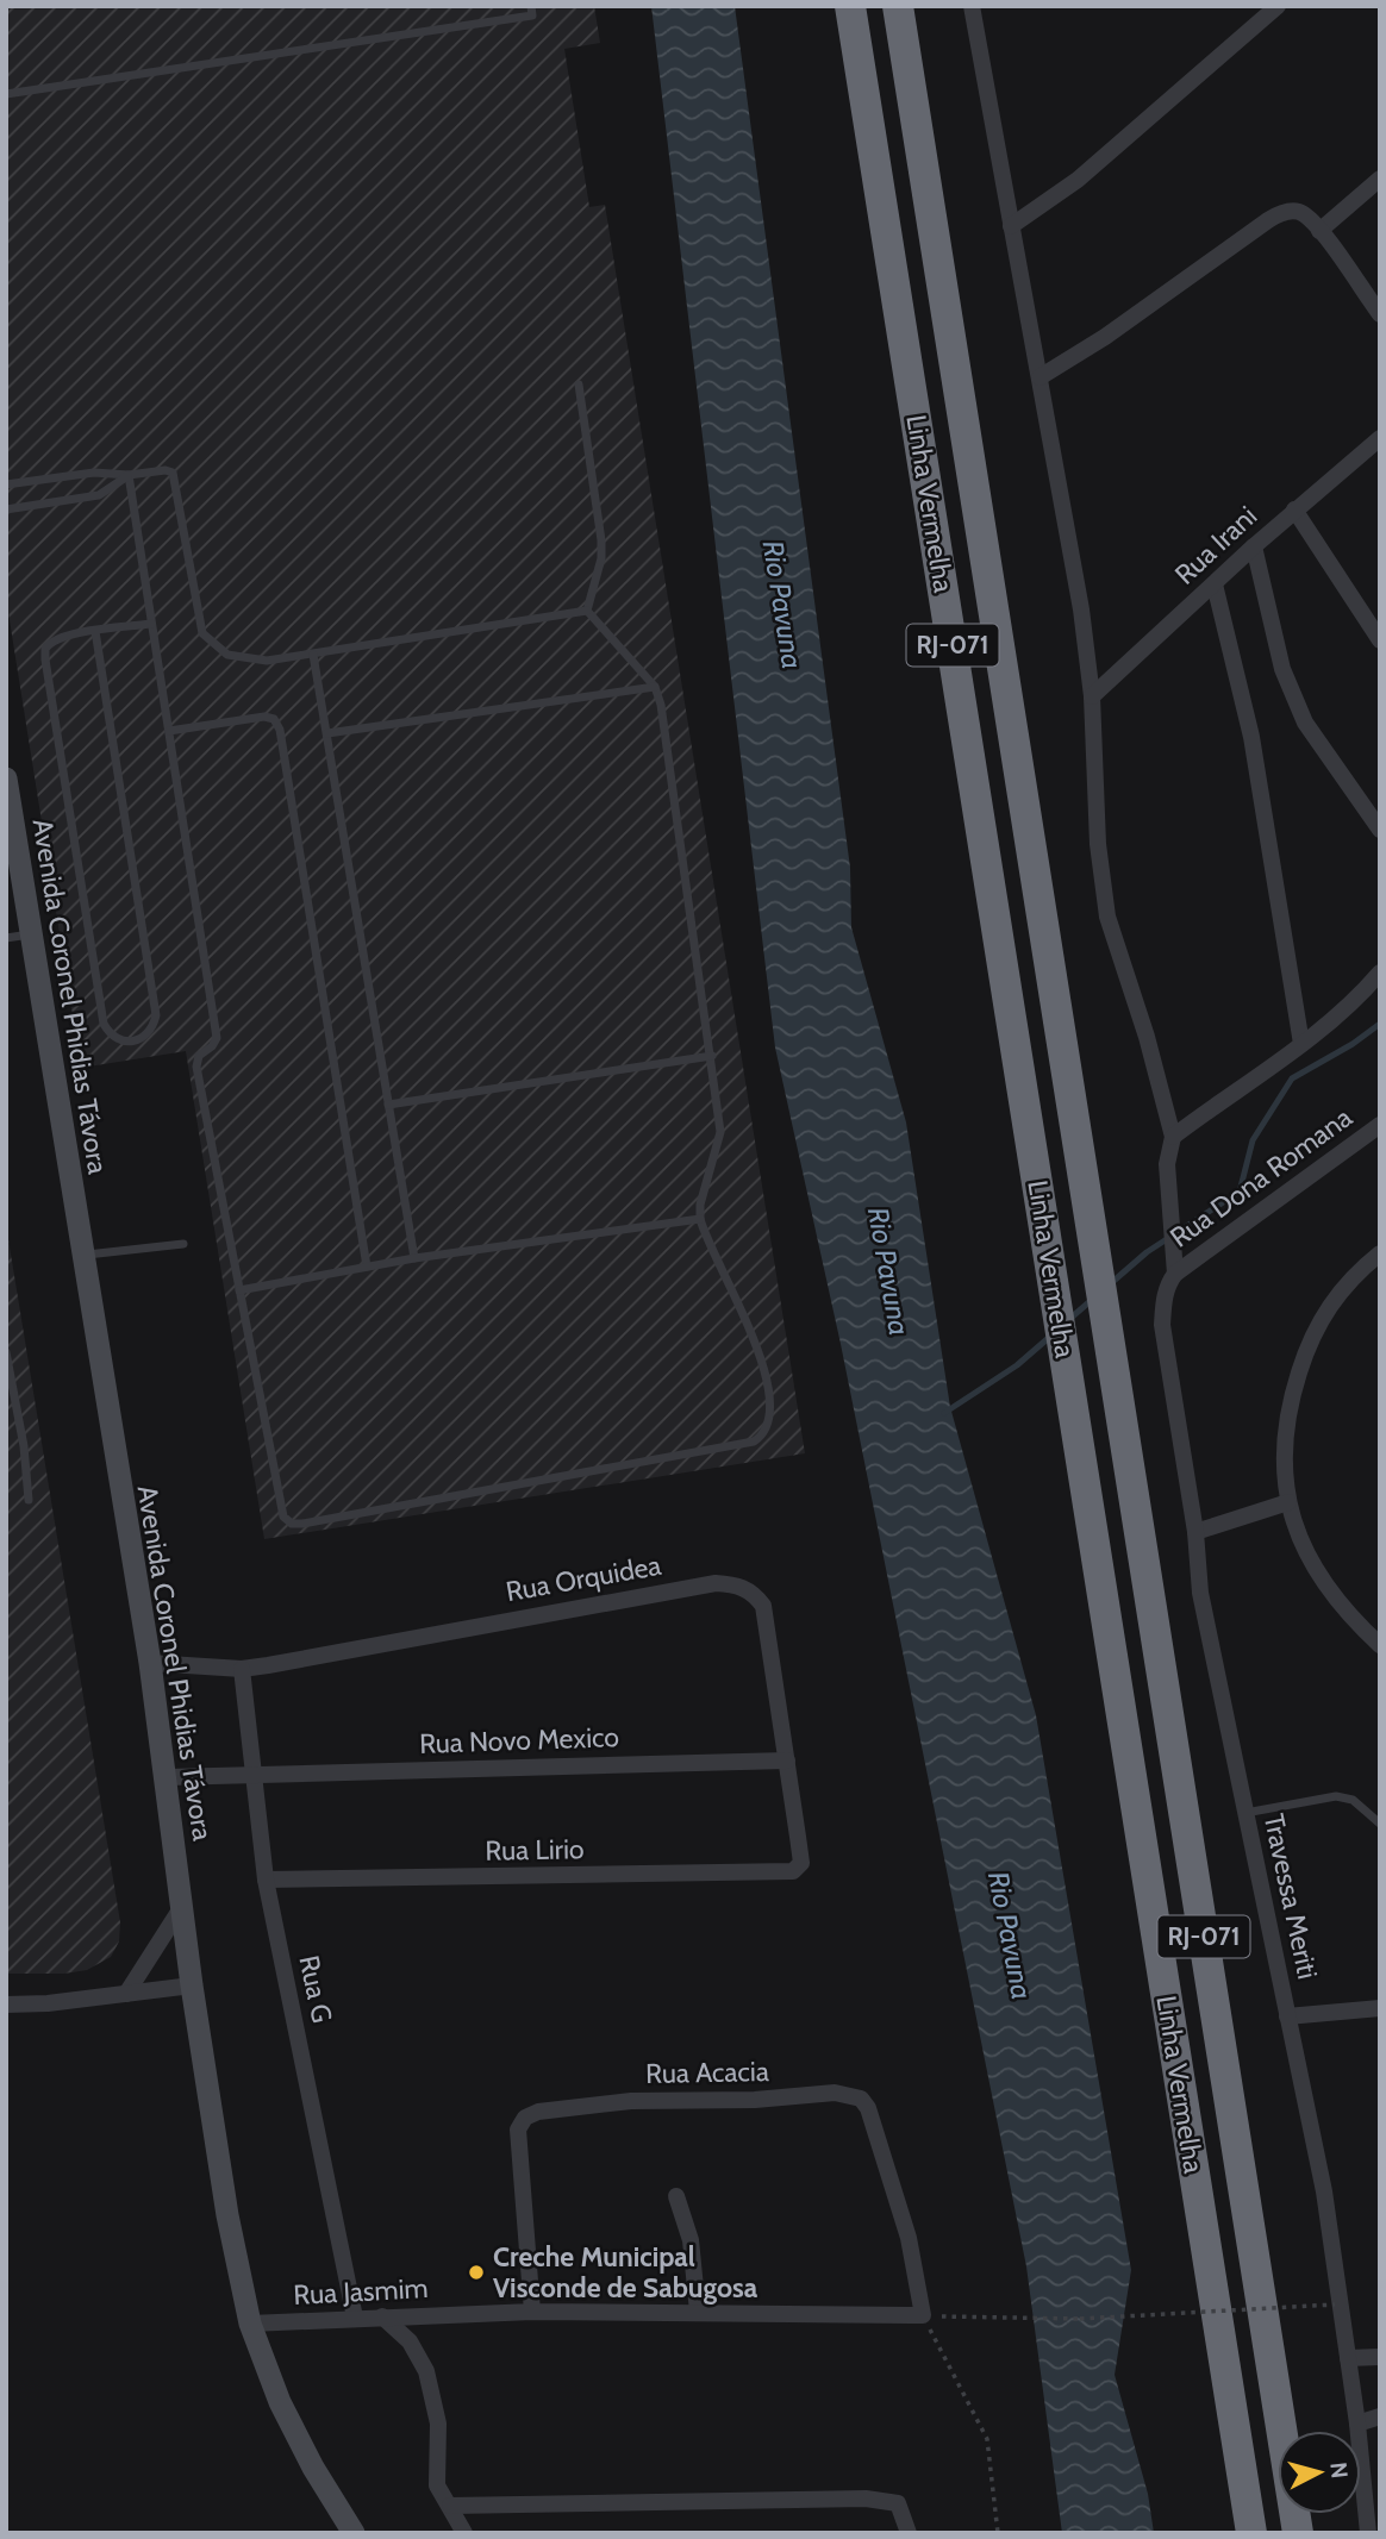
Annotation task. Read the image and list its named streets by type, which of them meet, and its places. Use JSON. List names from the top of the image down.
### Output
{
  "streets": {
    "highway": ["Linha Vermelha", "RJ-071"],
    "street": [
      "Rua Irani",
      "Avenida Coronel Phidias Távora",
      "Rua Dona Romana",
      "Rua Orquidea",
      "Rua Novo Mexico",
      "Rua Lirio",
      "Travessa Meriti",
      "Rua G",
      "Rua Acacia",
      "Rua Jasmim"
    ]
  },
  "crossings": [
    ["Avenida Coronel Phidias Távora", "Rua Orquidea"],
    ["Avenida Coronel Phidias Távora", "Rua Jasmim"],
    ["Rua Dona Romana", "Travessa Meriti"],
    ["Rua Orquidea", "Rua Novo Mexico"],
    ["Rua Orquidea", "Rua Lirio"],
    ["Rua Orquidea", "Rua G"],
    ["Rua Novo Mexico", "Rua G"],
    ["Rua Lirio", "Rua G"],
    ["Rua G", "Rua Jasmim"],
    ["Rua Acacia", "Rua Jasmim"]
  ],
  "water": ["Rio Pavuna"],
  "places": ["Creche Municipal Visconde de Sabugosa"],
  "north": "right"
}
